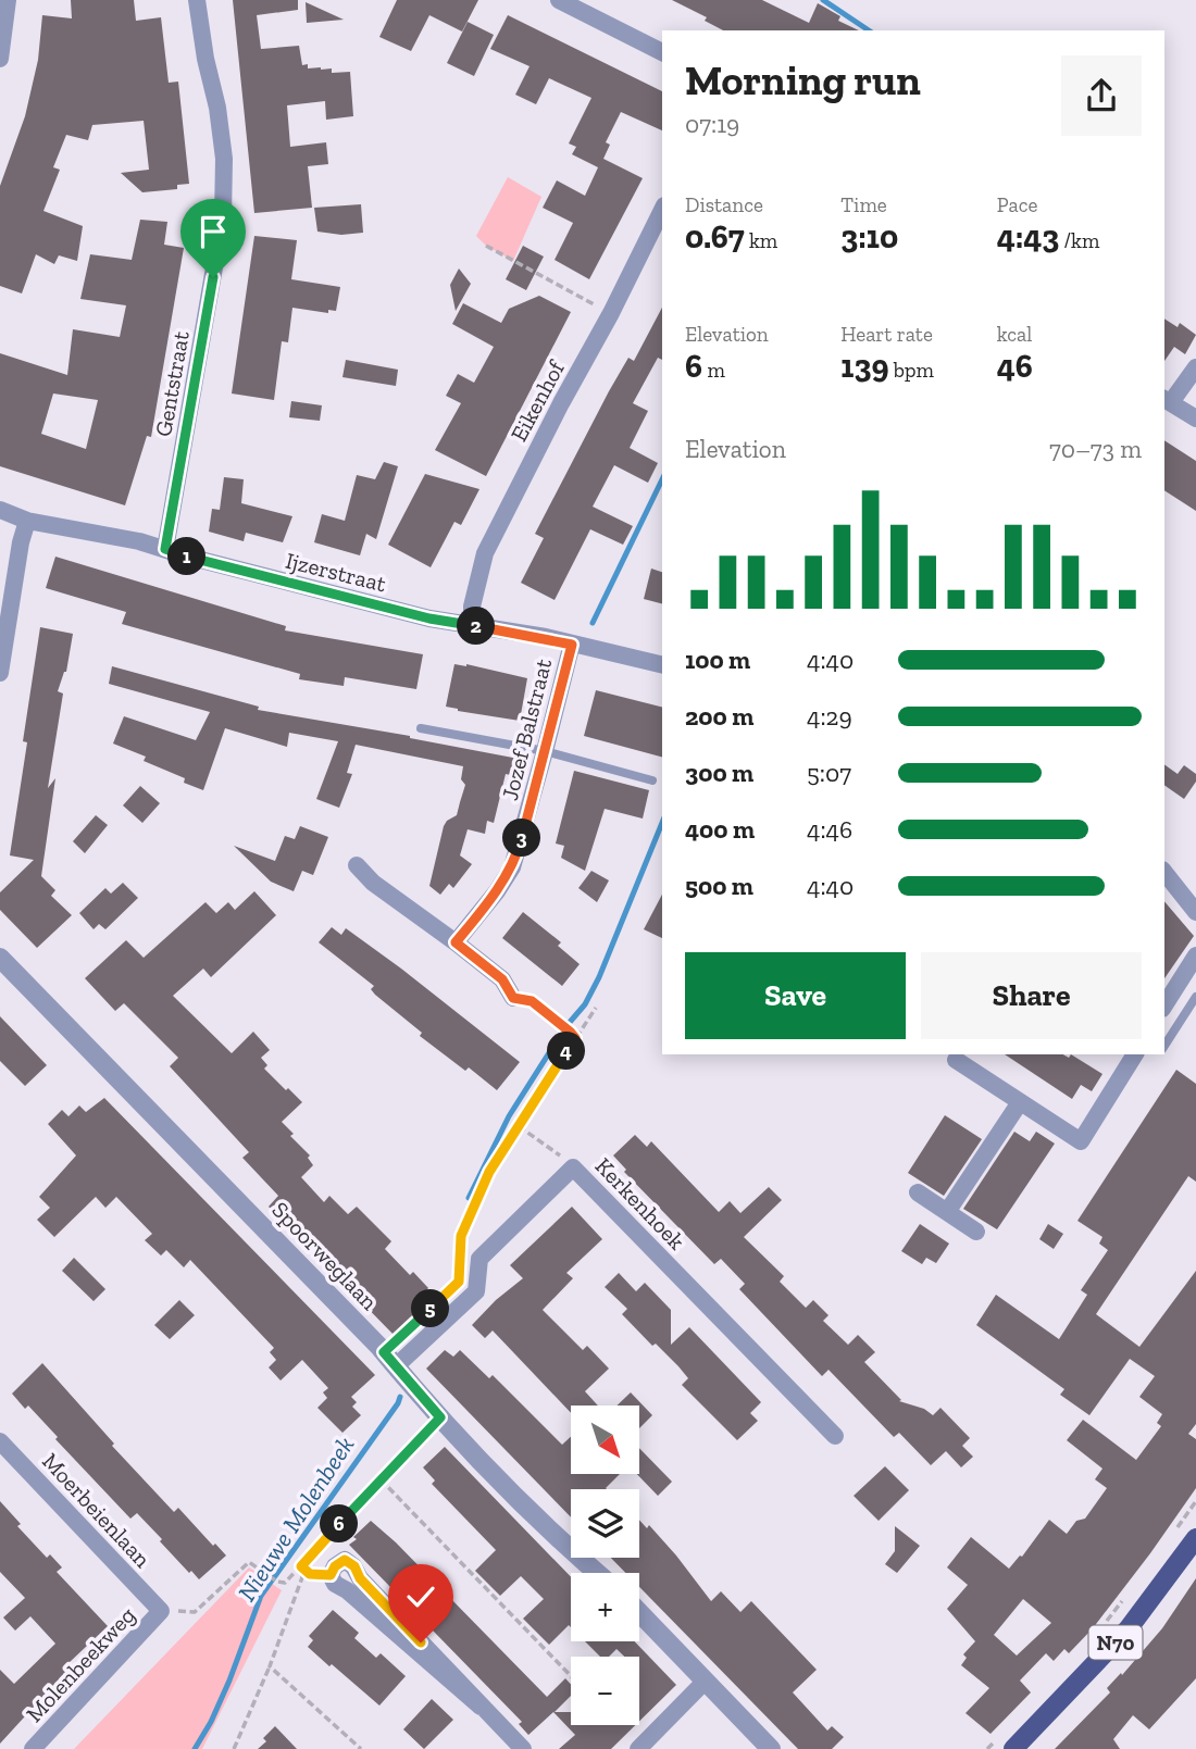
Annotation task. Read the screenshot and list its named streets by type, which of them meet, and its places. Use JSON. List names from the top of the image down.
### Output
{
  "streets": {
    "main road": ["N70"],
    "street": [
      "Gentstraat",
      "Eikenhof",
      "Ijzerstraat",
      "Jozef Balstraat",
      "Kerkenhoek",
      "Spoorweglaan",
      "Moerbeienlaan",
      "Molenbeekweg"
    ]
  },
  "crossings": [
    ["Gentstraat", "Ijzerstraat"],
    ["Eikenhof", "Ijzerstraat"],
    ["Ijzerstraat", "Jozef Balstraat"],
    ["Kerkenhoek", "Spoorweglaan"],
    ["Moerbeienlaan", "Molenbeekweg"]
  ],
  "water": ["Nieuwe Molenbeek"],
  "north": "bottom right",
  "page": {
    "heading": ["Morning run", "07:19"],
    "stats": [
      ["Distance", "0.67 km"],
      ["Time", "3:10"],
      ["Pace", "4:43 /km"],
      ["Elevation", "6 m"],
      ["Heart rate", "139 bpm"],
      ["kcal", "46"]
    ],
    "chart": ["Elevation", "70–73 m"],
    "pins": [
      "1",
      "2",
      "3",
      "4",
      "5",
      "6"
    ],
    "list": [
      {
        "name": "100 m",
        "note": "4:40"
      },
      {
        "name": "200 m",
        "note": "4:29"
      },
      {
        "name": "300 m",
        "note": "5:07"
      },
      {
        "name": "400 m",
        "note": "4:46"
      },
      {
        "name": "500 m",
        "note": "4:40"
      }
    ],
    "buttons": ["Save", "Share"],
    "map_buttons": ["+", "−"]
  }
}
